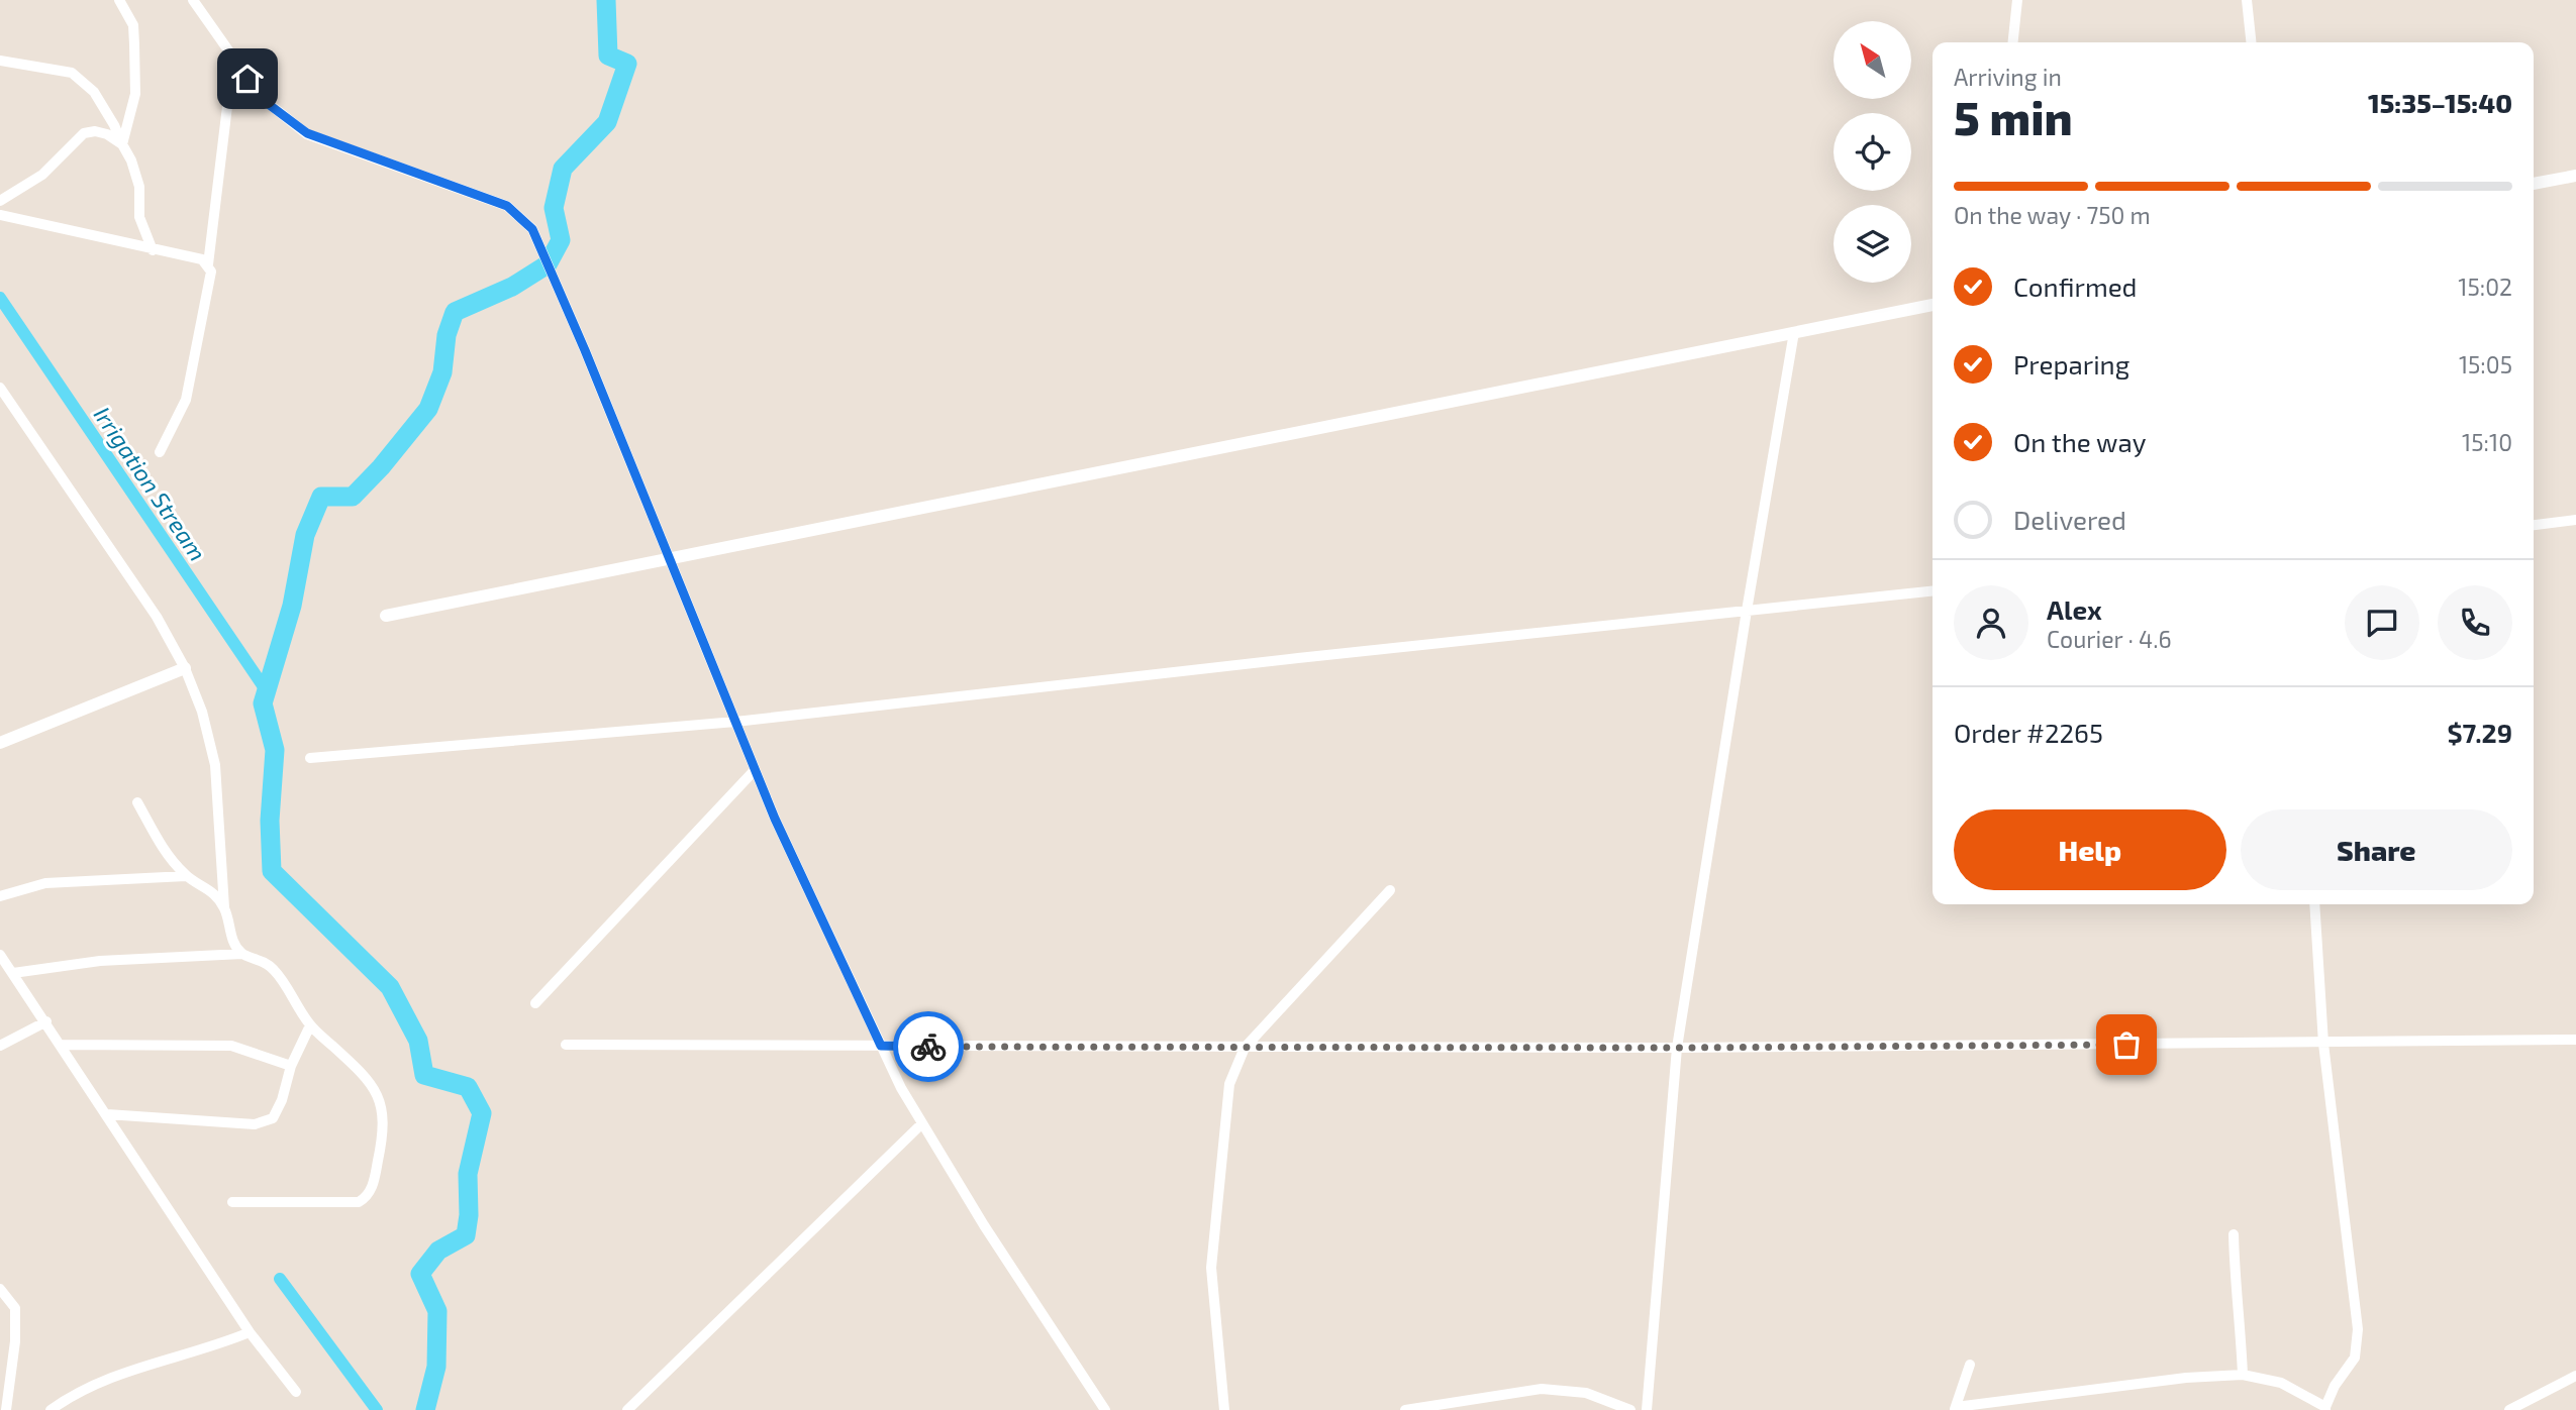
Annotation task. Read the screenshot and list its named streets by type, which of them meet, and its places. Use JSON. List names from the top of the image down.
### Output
{
  "water": ["Irrigation Stream"],
  "north": "top left",
  "page": {
    "heading": ["5 min", "Arriving in", "15:35–15:40"],
    "panel": [
      "Alex",
      "Courier · 4.6",
      "Order #2265",
      "$7.29"
    ],
    "bar": "On the way · 750 m",
    "list": [
      ["Confirmed", "15:02"],
      ["Preparing", "15:05"],
      ["On the way", "15:10"],
      "Delivered"
    ],
    "buttons": ["Help", "Share"]
  }
}
